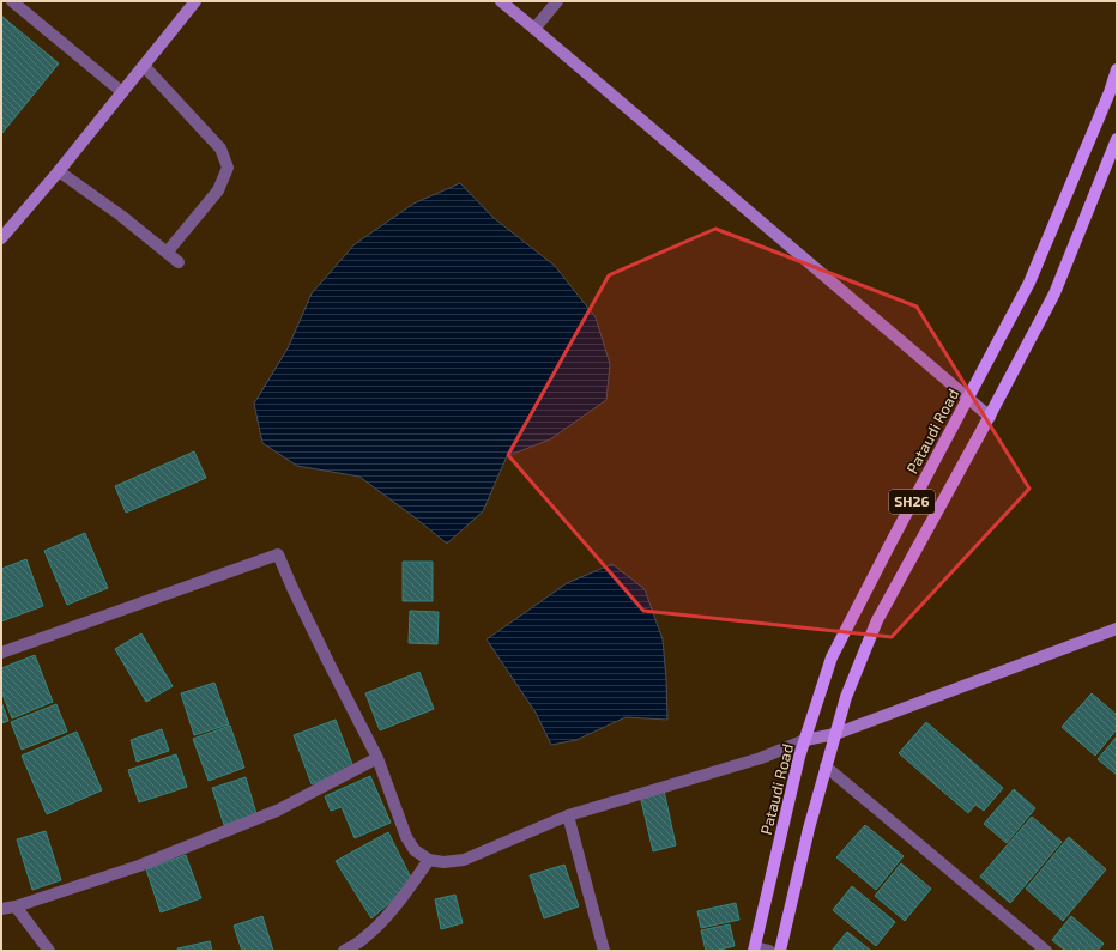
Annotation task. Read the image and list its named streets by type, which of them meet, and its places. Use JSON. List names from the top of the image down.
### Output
{
  "streets": {
    "main road": ["Pataudi Road", "SH26"]
  }
}
